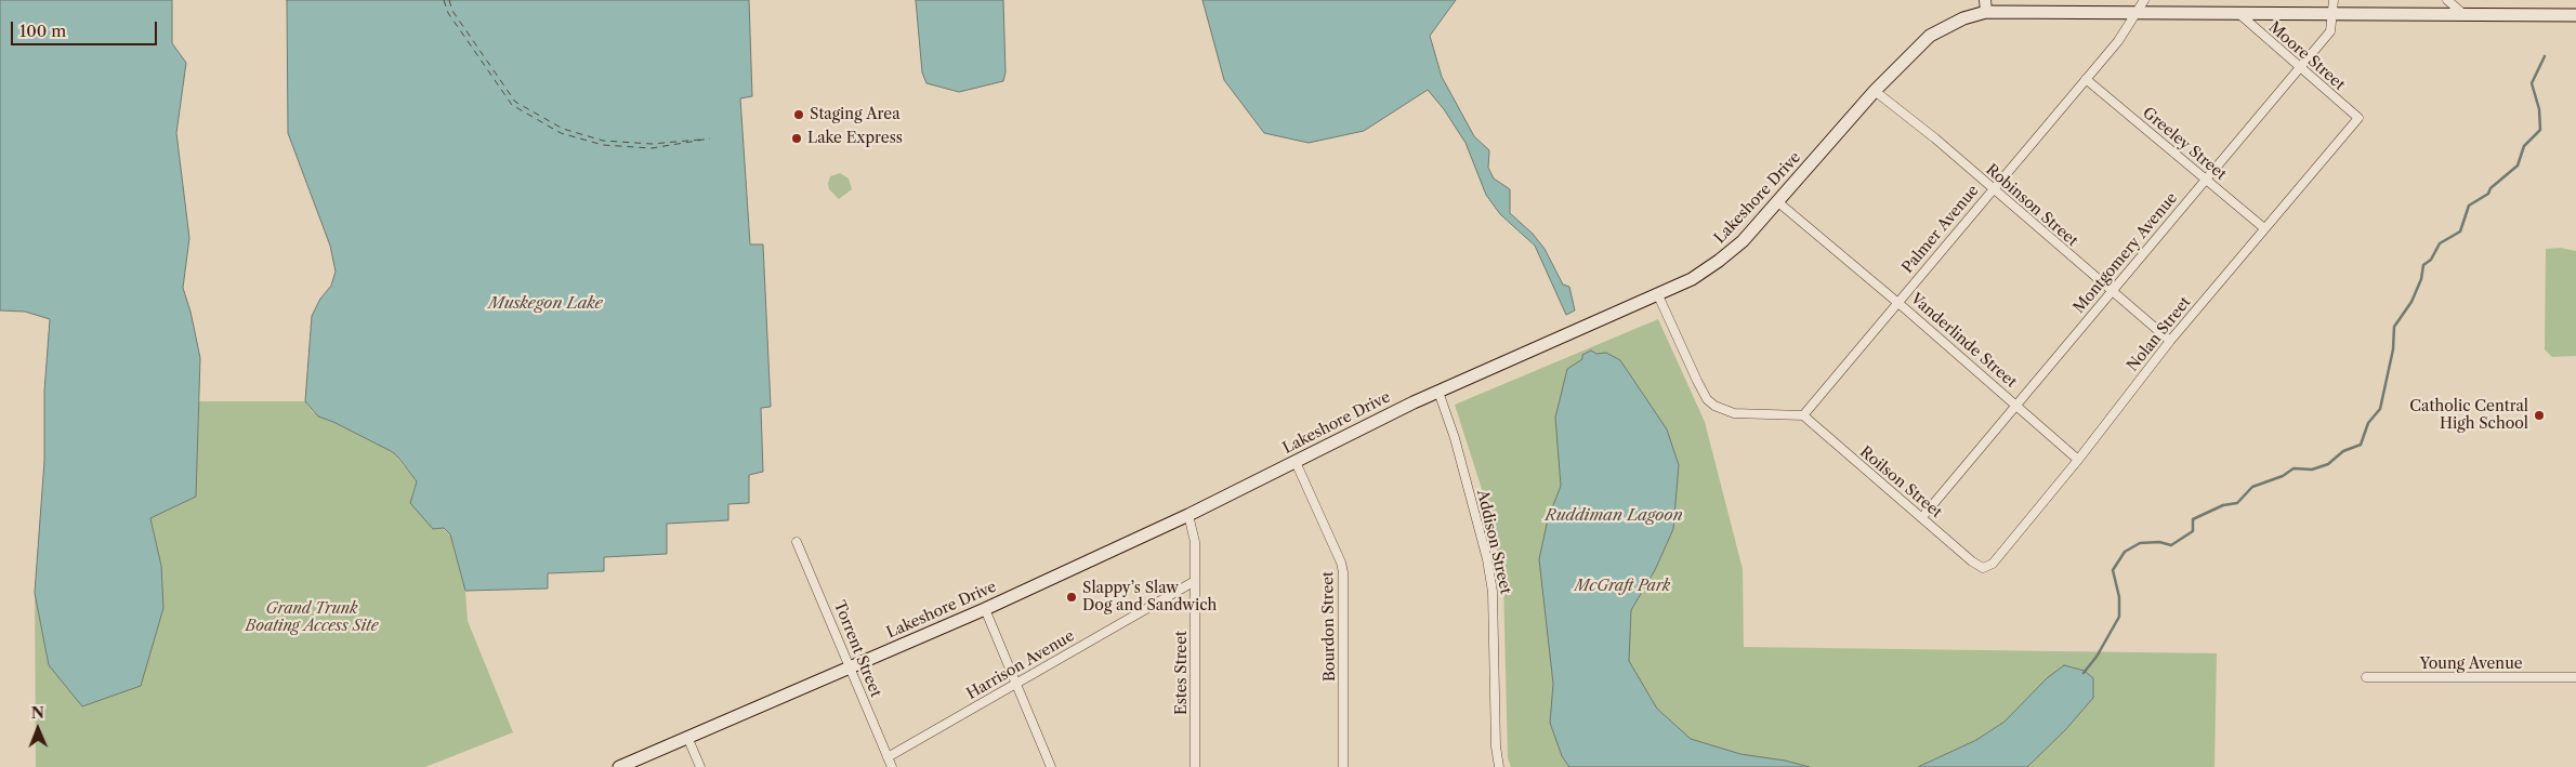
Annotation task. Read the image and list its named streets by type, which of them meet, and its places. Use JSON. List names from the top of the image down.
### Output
{
  "streets": {
    "main road": ["Lakeshore Drive"],
    "street": [
      "Moore Street",
      "Greeley Street",
      "Robinson Street",
      "Palmer Avenue",
      "Montgomery Avenue",
      "Nolan Street",
      "Vanderlinde Street",
      "Roilson Street",
      "Addison Street",
      "Bourdon Street",
      "Torrent Street",
      "Young Avenue",
      "Harrison Avenue",
      "Estes Street"
    ]
  },
  "crossings": [
    ["Moore Street", "Lakeshore Drive"],
    ["Moore Street", "Montgomery Avenue"],
    ["Moore Street", "Nolan Street"],
    ["Greeley Street", "Palmer Avenue"],
    ["Greeley Street", "Montgomery Avenue"],
    ["Greeley Street", "Nolan Street"],
    ["Lakeshore Drive", "Robinson Street"],
    ["Lakeshore Drive", "Palmer Avenue"],
    ["Lakeshore Drive", "Montgomery Avenue"],
    ["Lakeshore Drive", "Vanderlinde Street"],
    ["Lakeshore Drive", "Addison Street"],
    ["Lakeshore Drive", "Bourdon Street"],
    ["Lakeshore Drive", "Torrent Street"],
    ["Lakeshore Drive", "Estes Street"],
    ["Robinson Street", "Palmer Avenue"],
    ["Robinson Street", "Montgomery Avenue"],
    ["Robinson Street", "Nolan Street"],
    ["Palmer Avenue", "Vanderlinde Street"],
    ["Palmer Avenue", "Roilson Street"],
    ["Montgomery Avenue", "Vanderlinde Street"],
    ["Montgomery Avenue", "Roilson Street"],
    ["Nolan Street", "Vanderlinde Street"],
    ["Nolan Street", "Roilson Street"],
    ["Torrent Street", "Harrison Avenue"],
    ["Harrison Avenue", "Estes Street"]
  ],
  "water": ["Muskegon Lake", "Ruddiman Lagoon"],
  "parks": ["McGraft Park", "Grand Trunk Boating Access Site"],
  "places": [
    "Staging Area",
    "Lake Express",
    "Catholic Central High School",
    "Slappy’s Slaw Dog and Sandwich"
  ],
  "scale_bar": "100 m",
  "north": "top"
}
